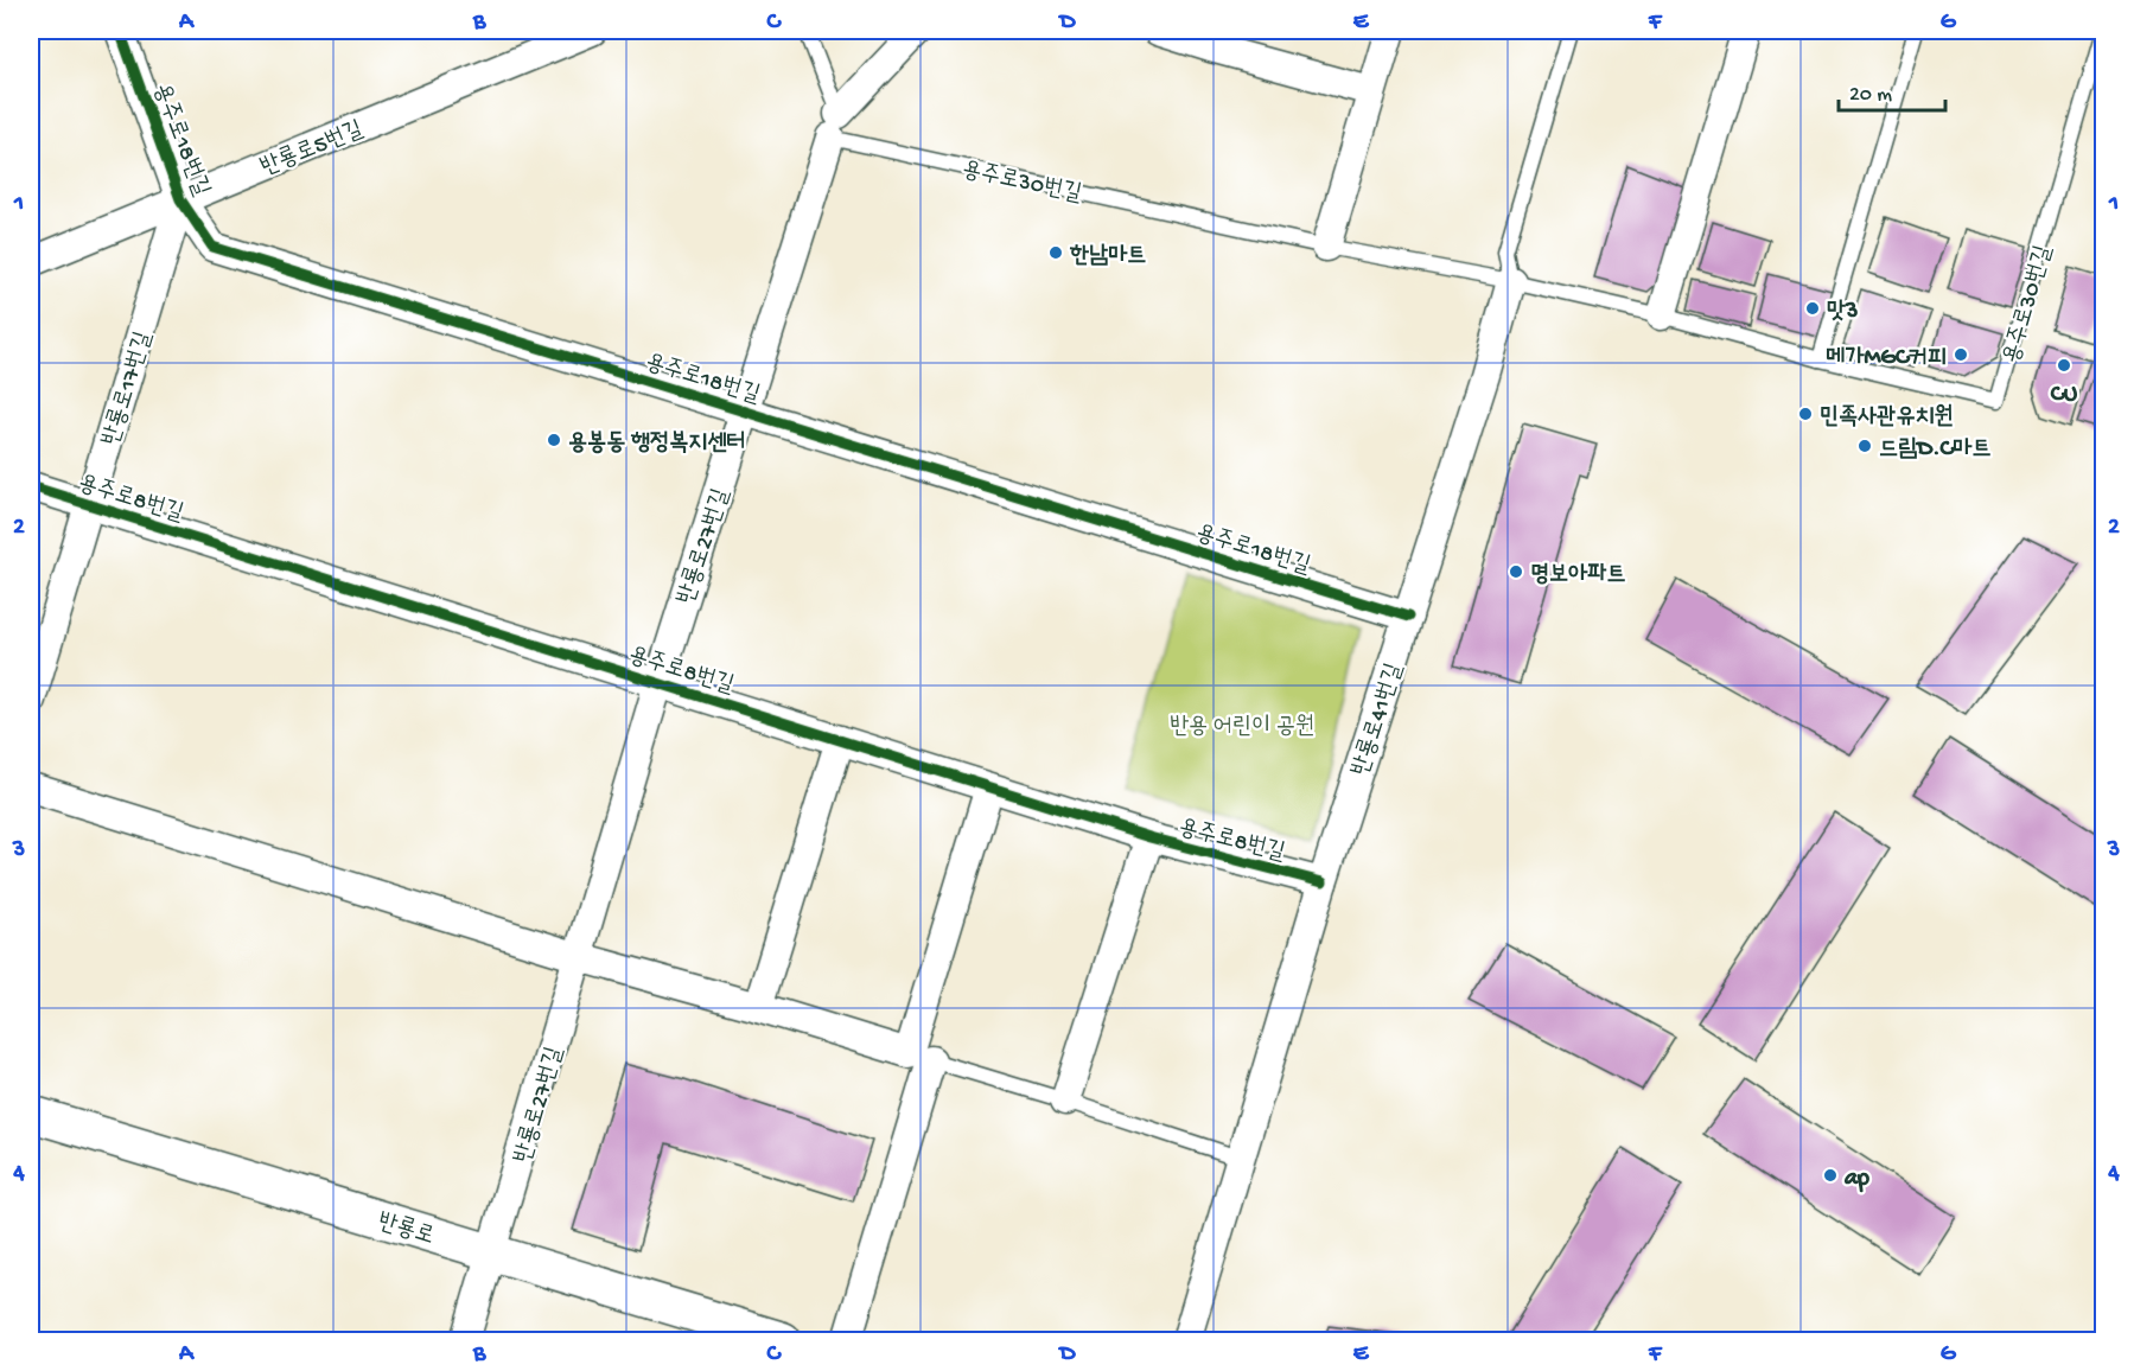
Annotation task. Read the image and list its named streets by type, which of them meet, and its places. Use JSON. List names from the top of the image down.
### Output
{
  "streets": {
    "street": [
      "용주로18번길",
      "반룡로5번길",
      "반룡로17번길",
      "용주로8번길",
      "반룡로27번길",
      "반룡로41번길",
      "반룡로"
    ],
    "lane": ["용주로30번길"]
  },
  "crossings": [
    ["용주로18번길", "반룡로5번길"],
    ["용주로18번길", "반룡로17번길"],
    ["용주로18번길", "반룡로27번길"],
    ["용주로18번길", "반룡로41번길"],
    ["반룡로5번길", "반룡로17번길"],
    ["용주로30번길", "반룡로27번길"],
    ["용주로30번길", "반룡로41번길"],
    ["반룡로17번길", "용주로8번길"],
    ["용주로8번길", "반룡로27번길"],
    ["용주로8번길", "반룡로41번길"],
    ["반룡로27번길", "반룡로"]
  ],
  "parks": ["반용 어린이 공원"],
  "places": [
    "한남마트",
    "맛3",
    "메가MGC커피",
    "CU",
    "민족사관유치원",
    "용봉동 행정복지센터",
    "드림D.C마트",
    "명보아파트",
    "ap"
  ],
  "scale_bar": "20 m",
  "grid": {
    "columns": [
      "A",
      "B",
      "C",
      "D",
      "E",
      "F",
      "G"
    ],
    "rows": [
      "1",
      "2",
      "3",
      "4"
    ]
  }
}
